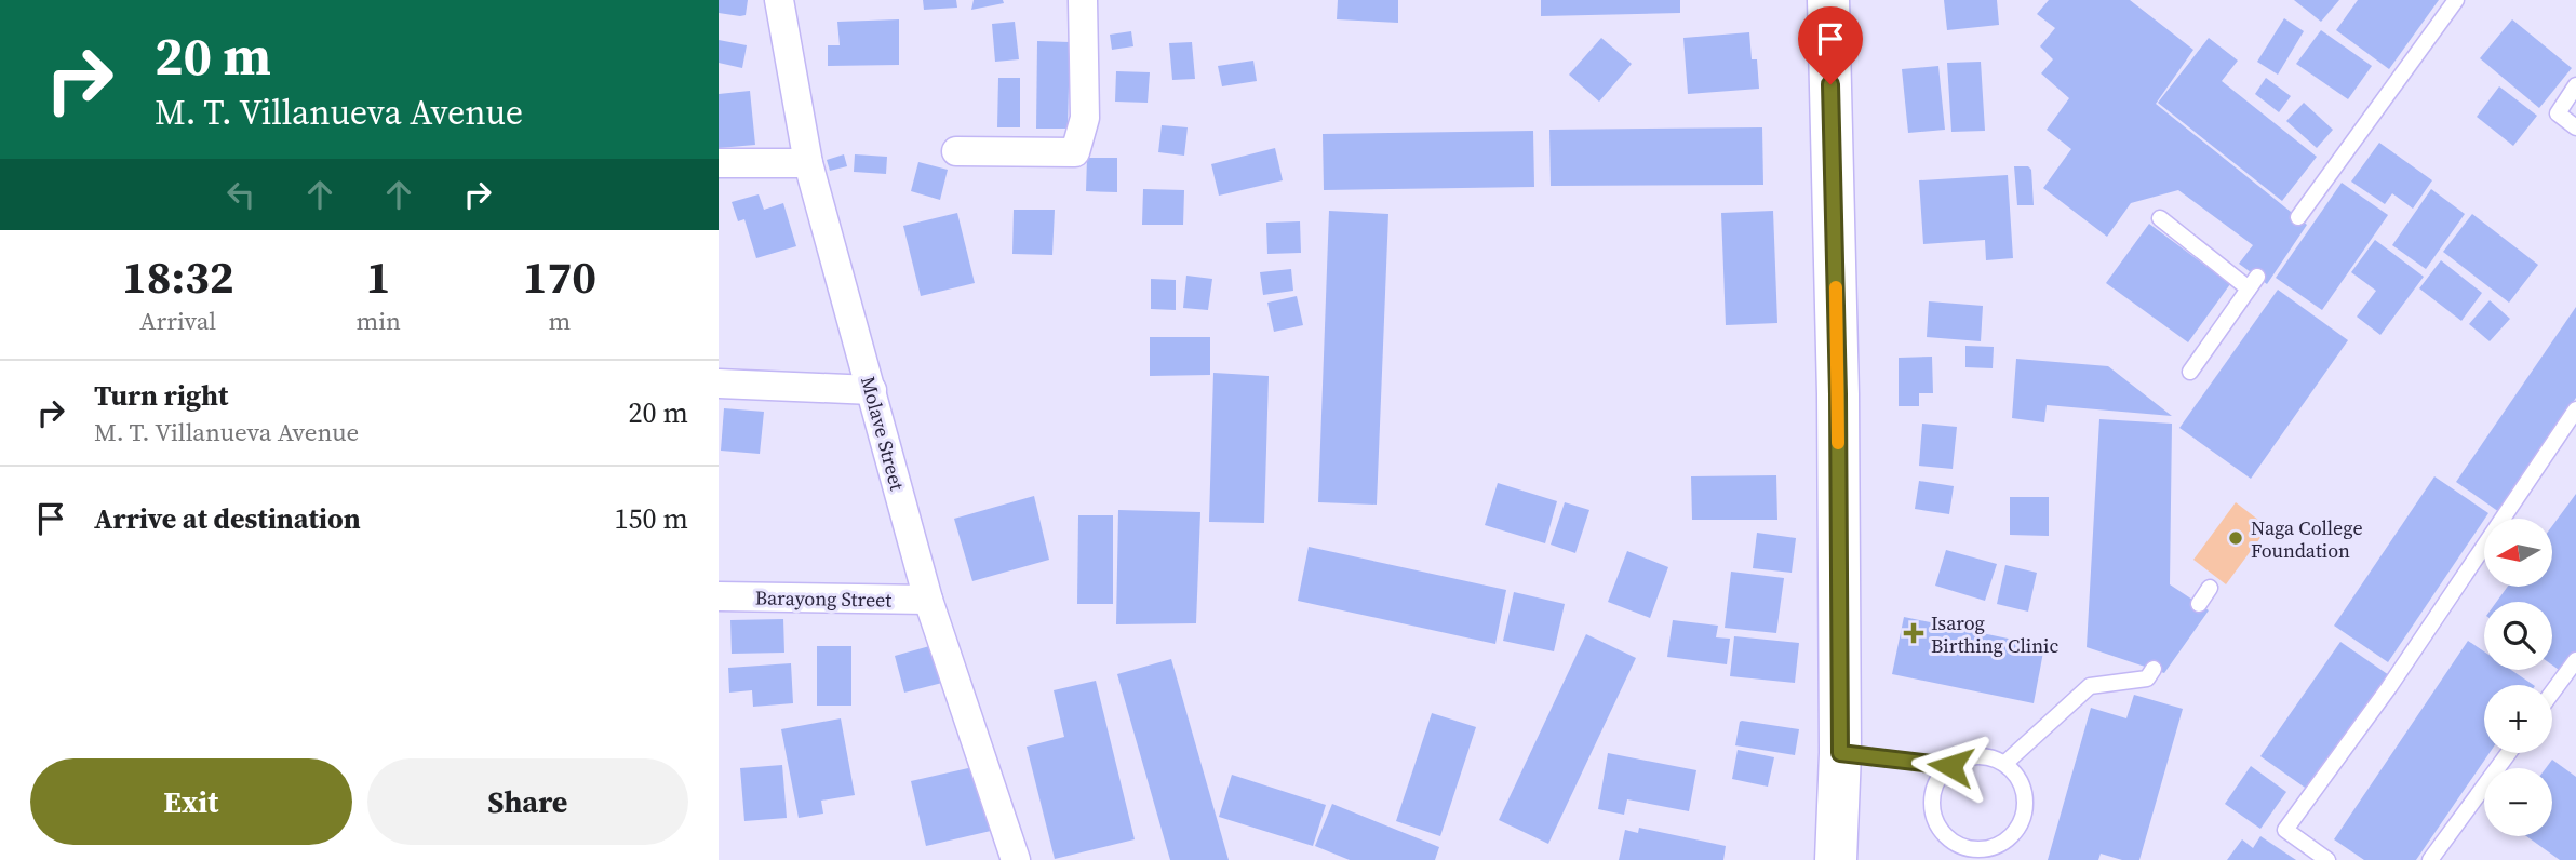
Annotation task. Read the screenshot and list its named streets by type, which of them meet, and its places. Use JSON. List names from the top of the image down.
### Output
{
  "streets": {
    "street": ["Molave Street", "Barayong Street"]
  },
  "crossings": [
    ["Molave Street", "Barayong Street"]
  ],
  "places": {
    "other": ["Naga College Foundation"],
    "health": ["Isarog Birthing Clinic"]
  },
  "north": "left",
  "page": {
    "turn": ["20 m", "M. T. Villanueva Avenue"],
    "eta": [
      "18:32",
      "Arrival",
      "1",
      "min",
      "170",
      "m"
    ],
    "list": [
      {
        "name": "Turn right",
        "note": "M. T. Villanueva Avenue",
        "value": "20 m"
      },
      {
        "name": "Arrive at destination",
        "value": "150 m"
      }
    ],
    "map_buttons": ["+", "−"],
    "buttons": ["Exit", "Share"]
  }
}
